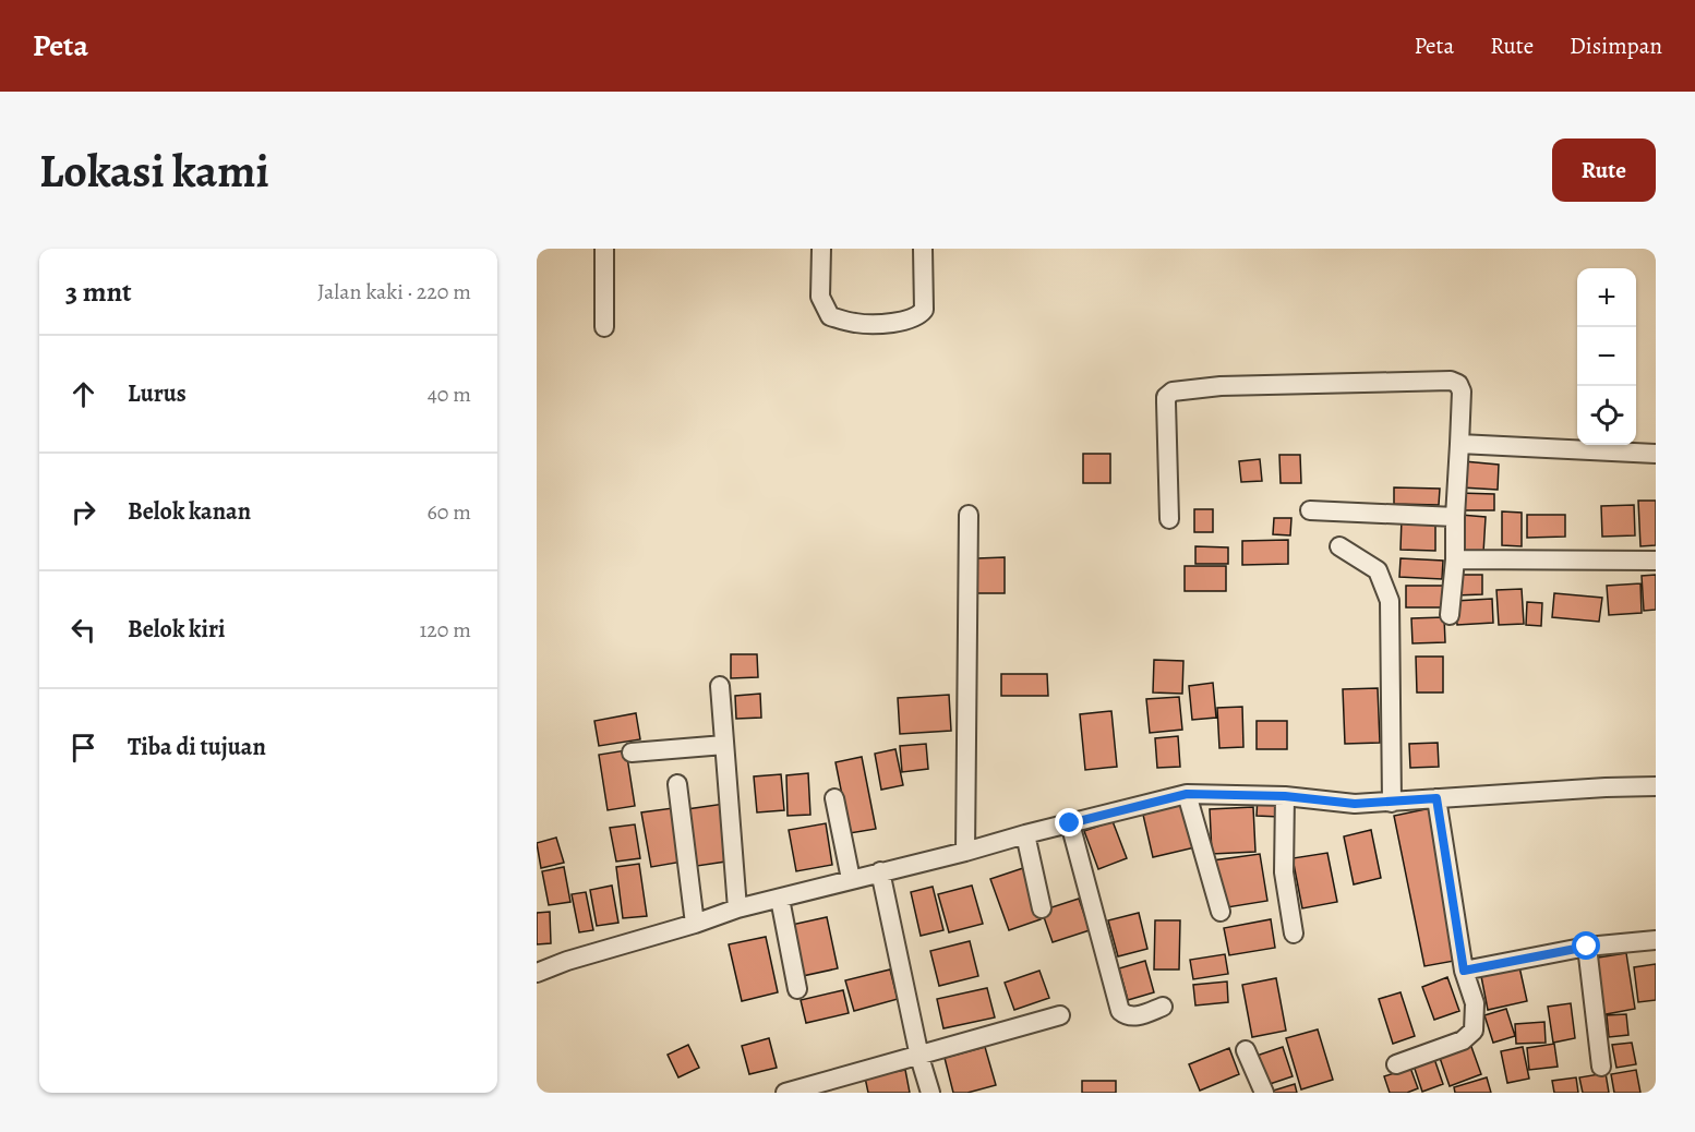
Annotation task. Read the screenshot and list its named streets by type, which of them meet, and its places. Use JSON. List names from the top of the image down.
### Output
{
  "page": {
    "header": "Peta",
    "nav": ["Peta", "Rute", "Disimpan"],
    "buttons": "Rute",
    "title": "Lokasi kami",
    "heading": ["3 mnt", "Jalan kaki · 220 m"],
    "map_buttons": ["+", "−"],
    "list": [
      ["Lurus", "40 m"],
      ["Belok kanan", "60 m"],
      ["Belok kiri", "120 m"],
      "Tiba di tujuan"
    ]
  }
}
